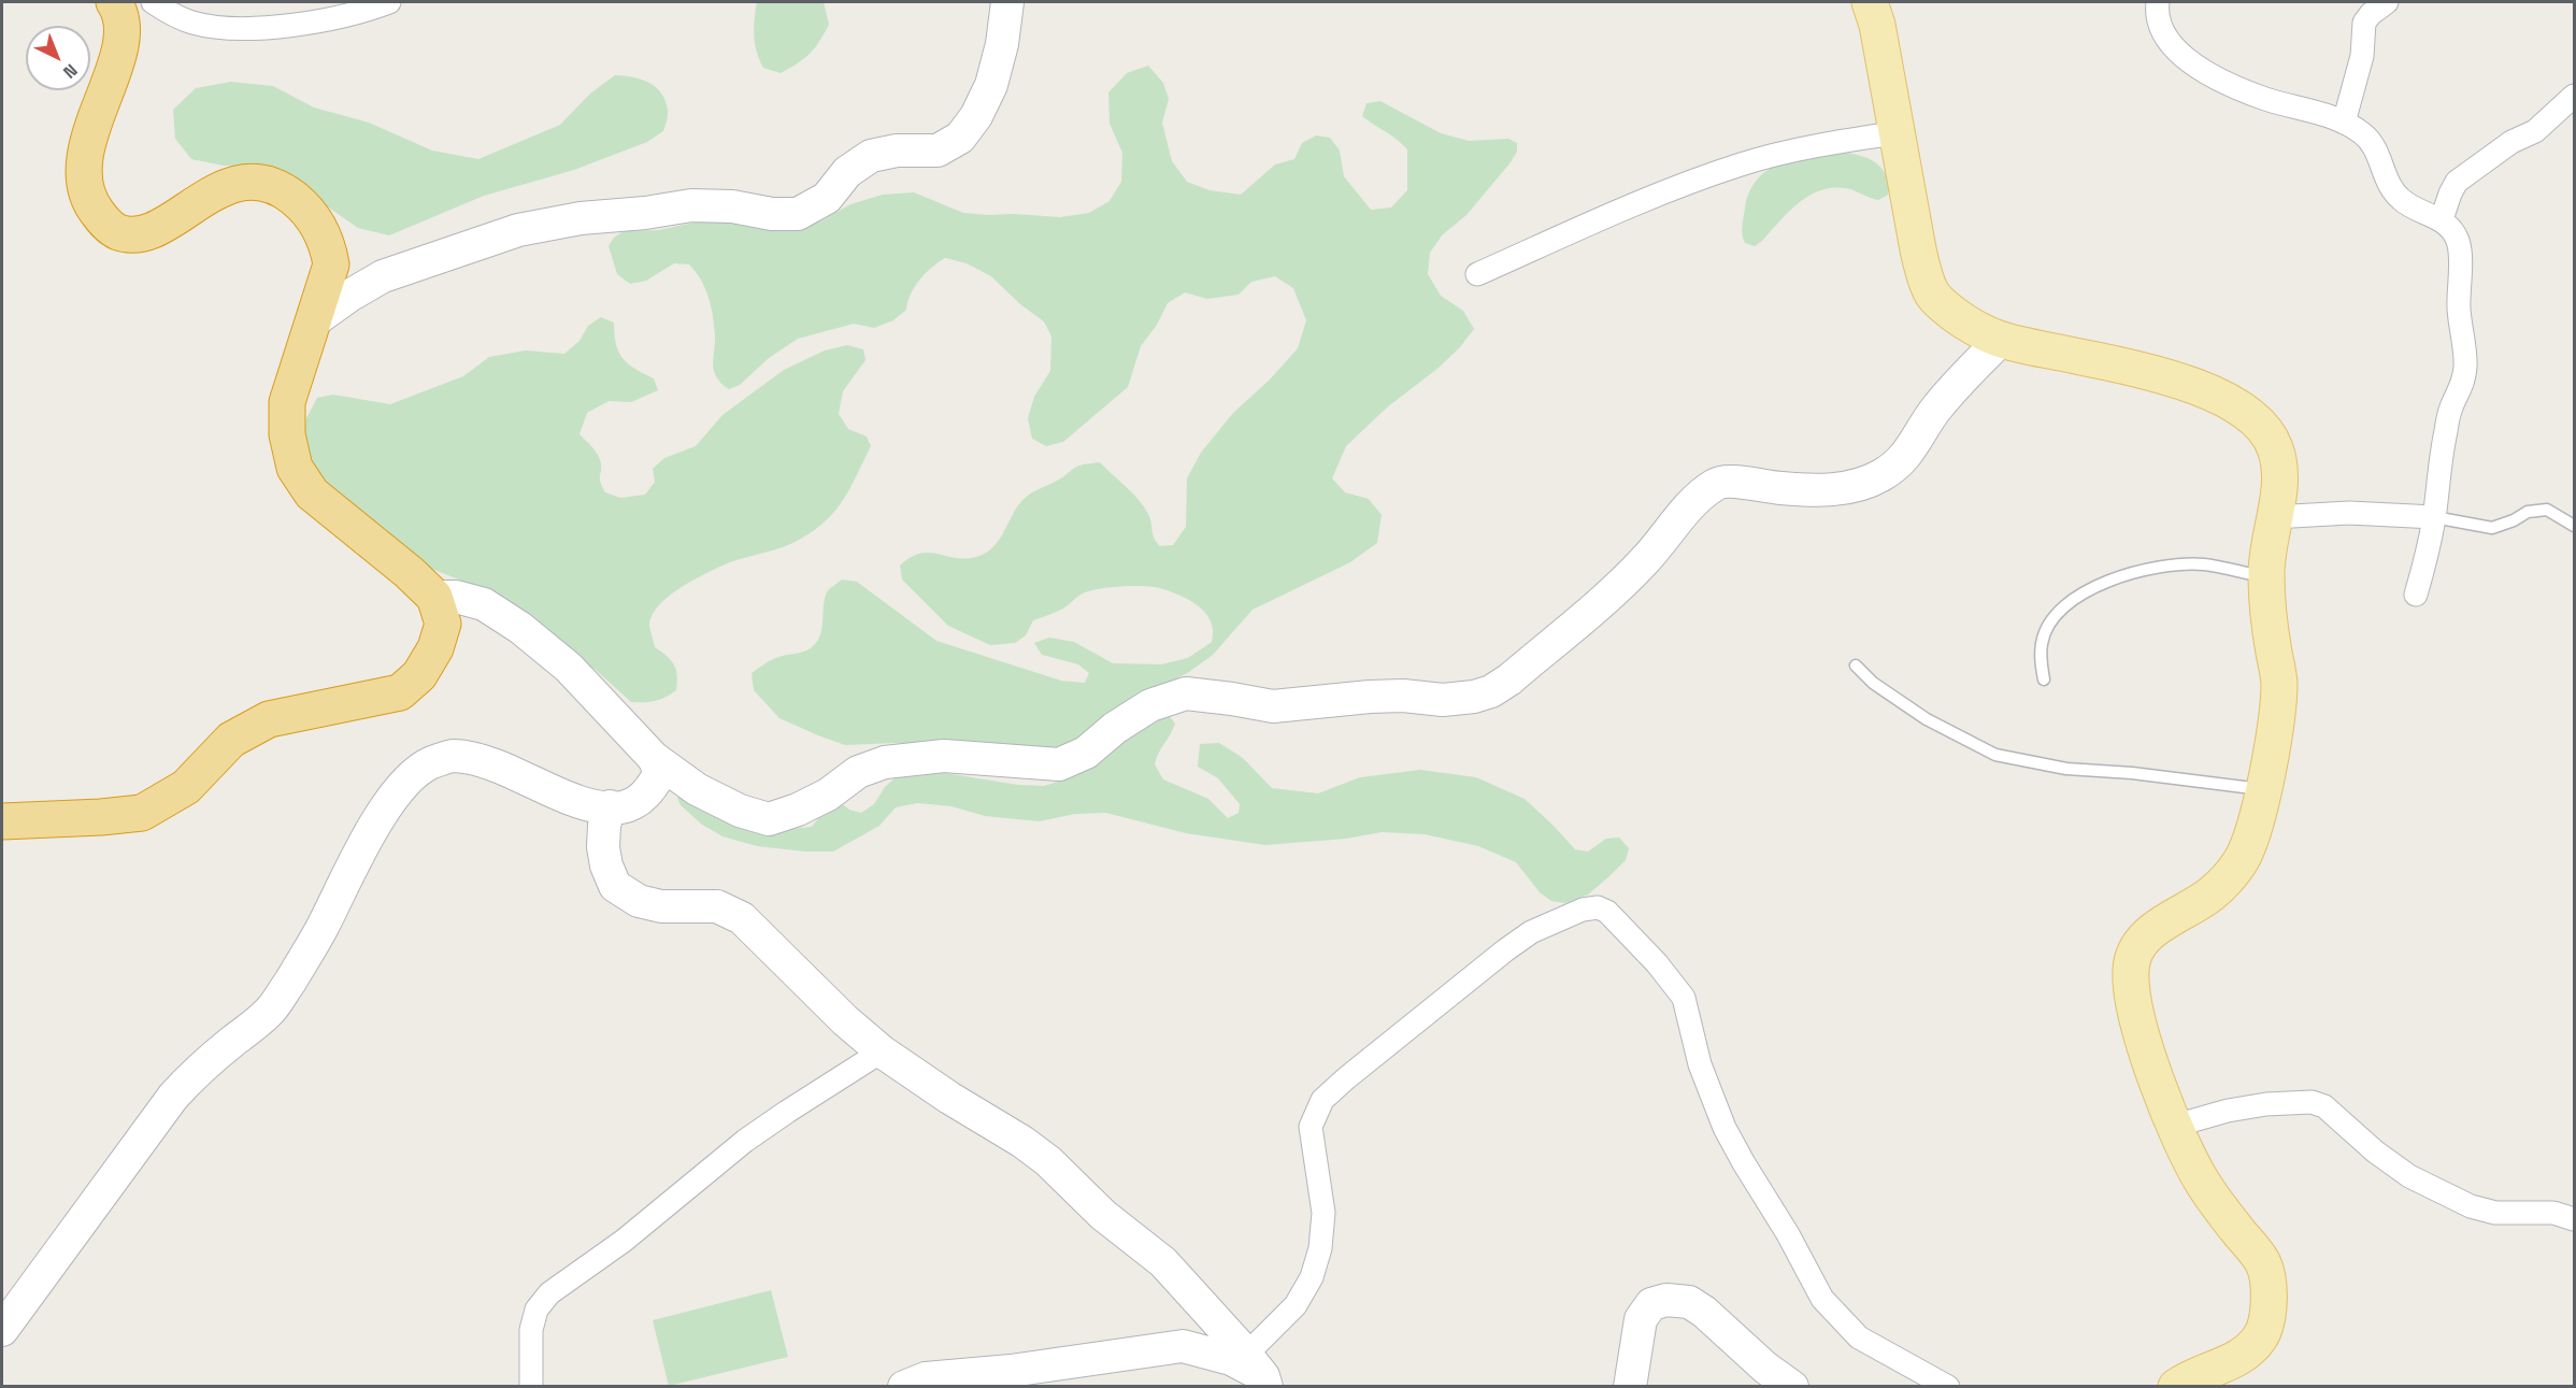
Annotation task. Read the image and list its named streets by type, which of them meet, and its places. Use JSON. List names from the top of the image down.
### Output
{
  "north": "bottom right"
}
